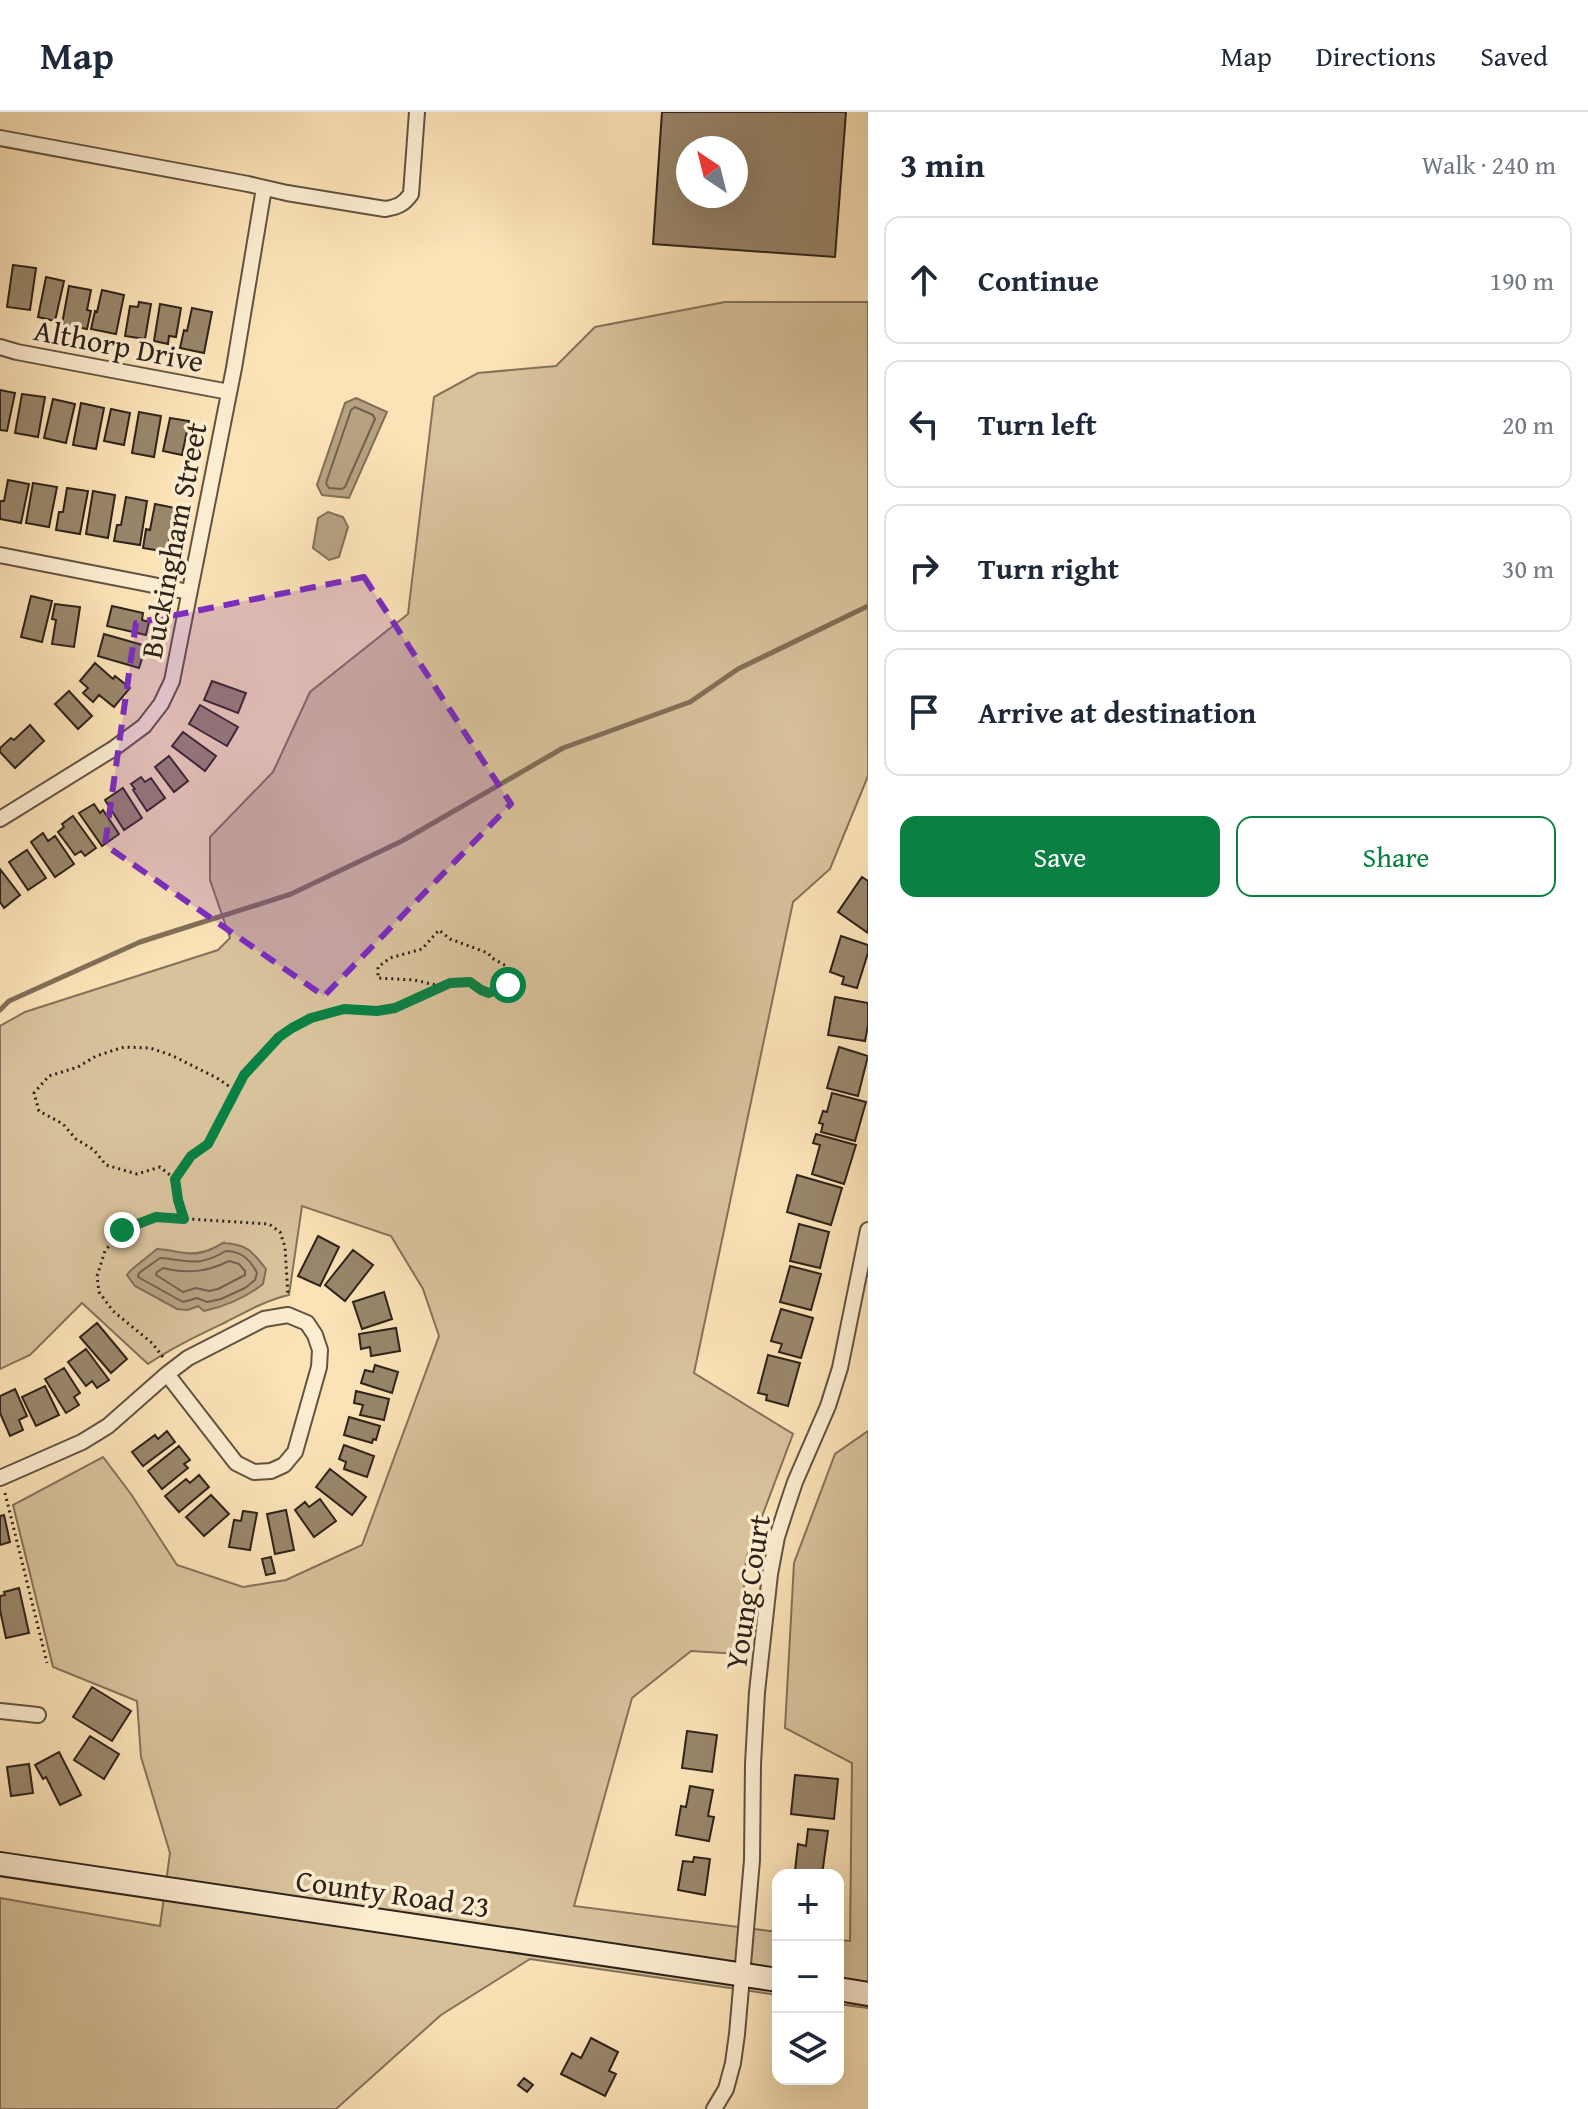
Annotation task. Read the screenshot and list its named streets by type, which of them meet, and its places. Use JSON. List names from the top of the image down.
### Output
{
  "streets": {
    "main road": ["County Road 23"],
    "street": ["Althorp Drive", "Buckingham Street", "Young Court"]
  },
  "crossings": [
    ["Althorp Drive", "Buckingham Street"],
    ["Young Court", "County Road 23"]
  ],
  "north": "top left",
  "page": {
    "header": "Map",
    "nav": ["Map", "Directions", "Saved"],
    "heading": ["3 min", "Walk · 240 m"],
    "list": [
      ["Continue", "190 m"],
      ["Turn left", "20 m"],
      ["Turn right", "30 m"],
      "Arrive at destination"
    ],
    "buttons": ["Save", "Share"],
    "map_buttons": ["+", "−"]
  }
}
